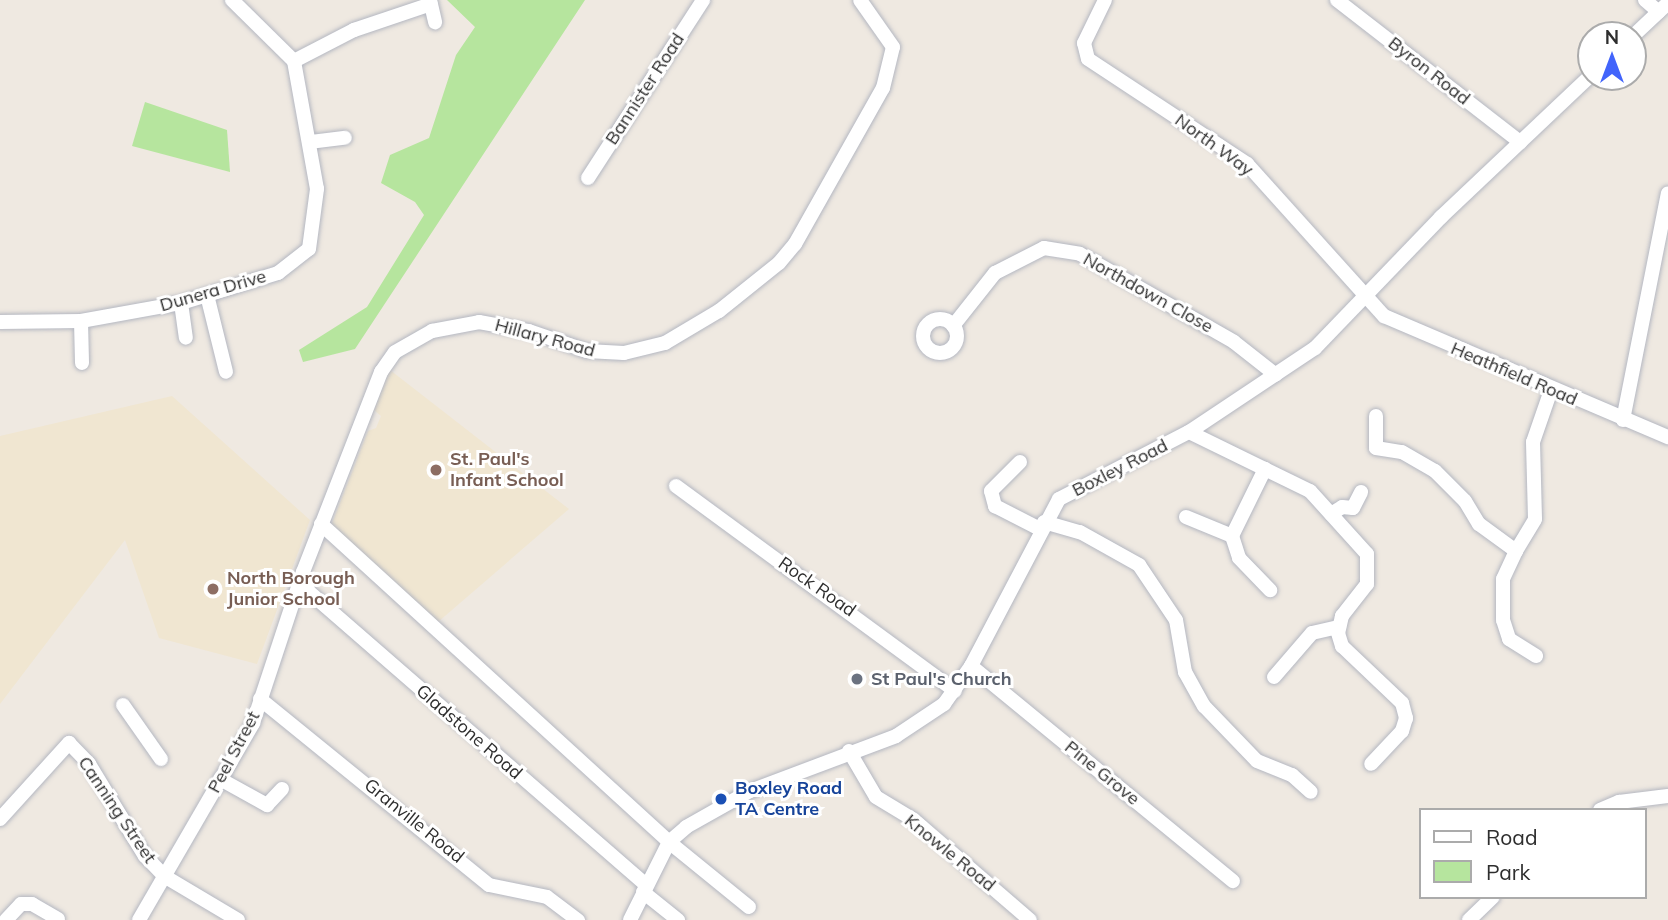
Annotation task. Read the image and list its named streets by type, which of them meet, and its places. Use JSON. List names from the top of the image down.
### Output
{
  "streets": {
    "street": [
      "Byron Road",
      "Bannister Road",
      "North Way",
      "Dunera Drive",
      "Northdown Close",
      "Hillary Road",
      "Heathfield Road",
      "Boxley Road",
      "Rock Road",
      "Gladstone Road",
      "Peel Street",
      "Pine Grove",
      "Canning Street",
      "Granville Road",
      "Knowle Road"
    ]
  },
  "crossings": [
    ["Byron Road", "Boxley Road"],
    ["North Way", "Heathfield Road"],
    ["North Way", "Boxley Road"],
    ["Northdown Close", "Boxley Road"],
    ["Hillary Road", "Gladstone Road"],
    ["Hillary Road", "Peel Street"],
    ["Heathfield Road", "Boxley Road"],
    ["Boxley Road", "Rock Road"],
    ["Boxley Road", "Gladstone Road"],
    ["Boxley Road", "Pine Grove"],
    ["Boxley Road", "Knowle Road"],
    ["Gladstone Road", "Peel Street"],
    ["Peel Street", "Canning Street"],
    ["Peel Street", "Granville Road"]
  ],
  "places": [
    "St. Paul's Infant School",
    "North Borough Junior School",
    "St Paul's Church",
    "Boxley Road TA Centre"
  ],
  "legend": ["Road", "Park"],
  "north": "top"
}
